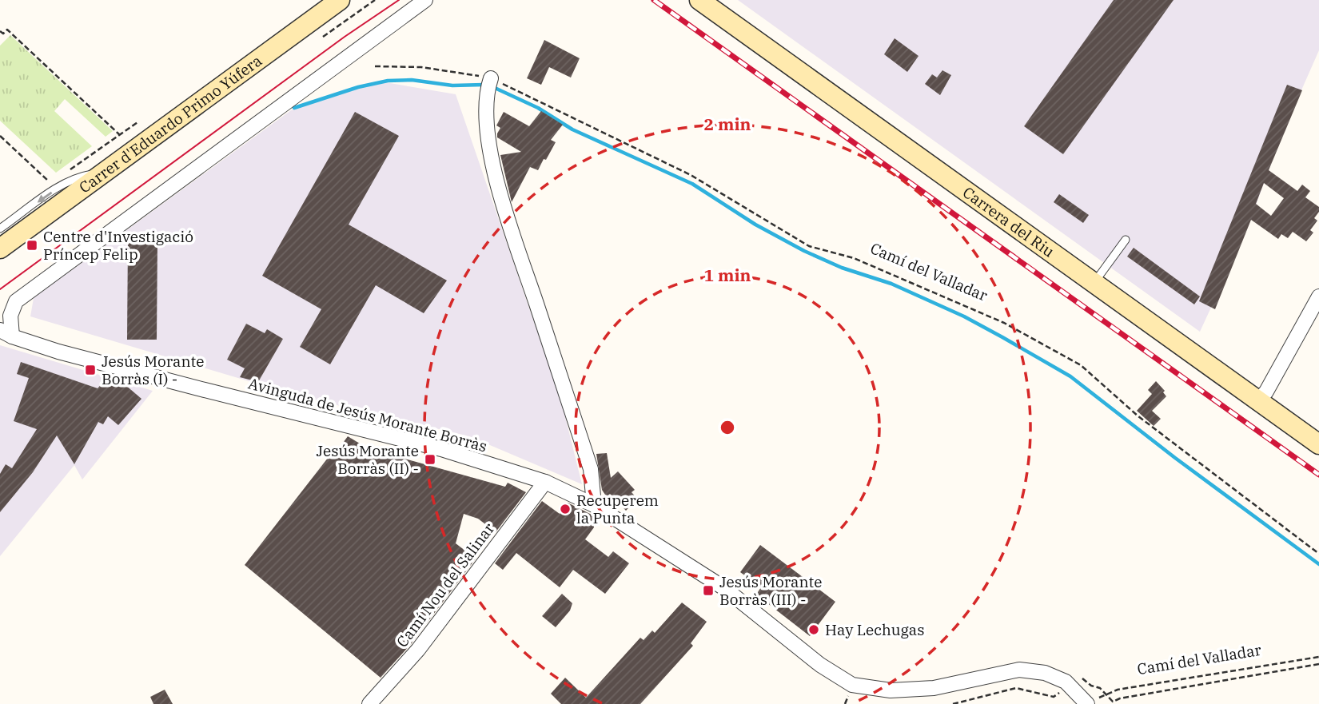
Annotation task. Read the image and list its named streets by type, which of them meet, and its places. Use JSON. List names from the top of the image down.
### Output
{
  "streets": {
    "street": [
      "Carrer d'Eduardo Primo Yúfera",
      "Carrera del Riu",
      "Avinguda de Jesús Morante Borràs",
      "Camí Nou del Salinar"
    ],
    "path": ["Camí del Valladar"]
  },
  "crossings": [
    ["Camí del Valladar", "Avinguda de Jesús Morante Borràs"],
    ["Avinguda de Jesús Morante Borràs", "Camí Nou del Salinar"]
  ],
  "places": {
    "transit": [
      "Centre d'Investigació Príncep Felip",
      "Jesús Morante Borràs (I) -",
      "Jesús Morante Borràs (II) -",
      "Jesús Morante Borràs (III) -"
    ],
    "other": ["Recuperem la Punta", "Hay Lechugas"]
  },
  "rings": ["2 min", "1 min"]
}
